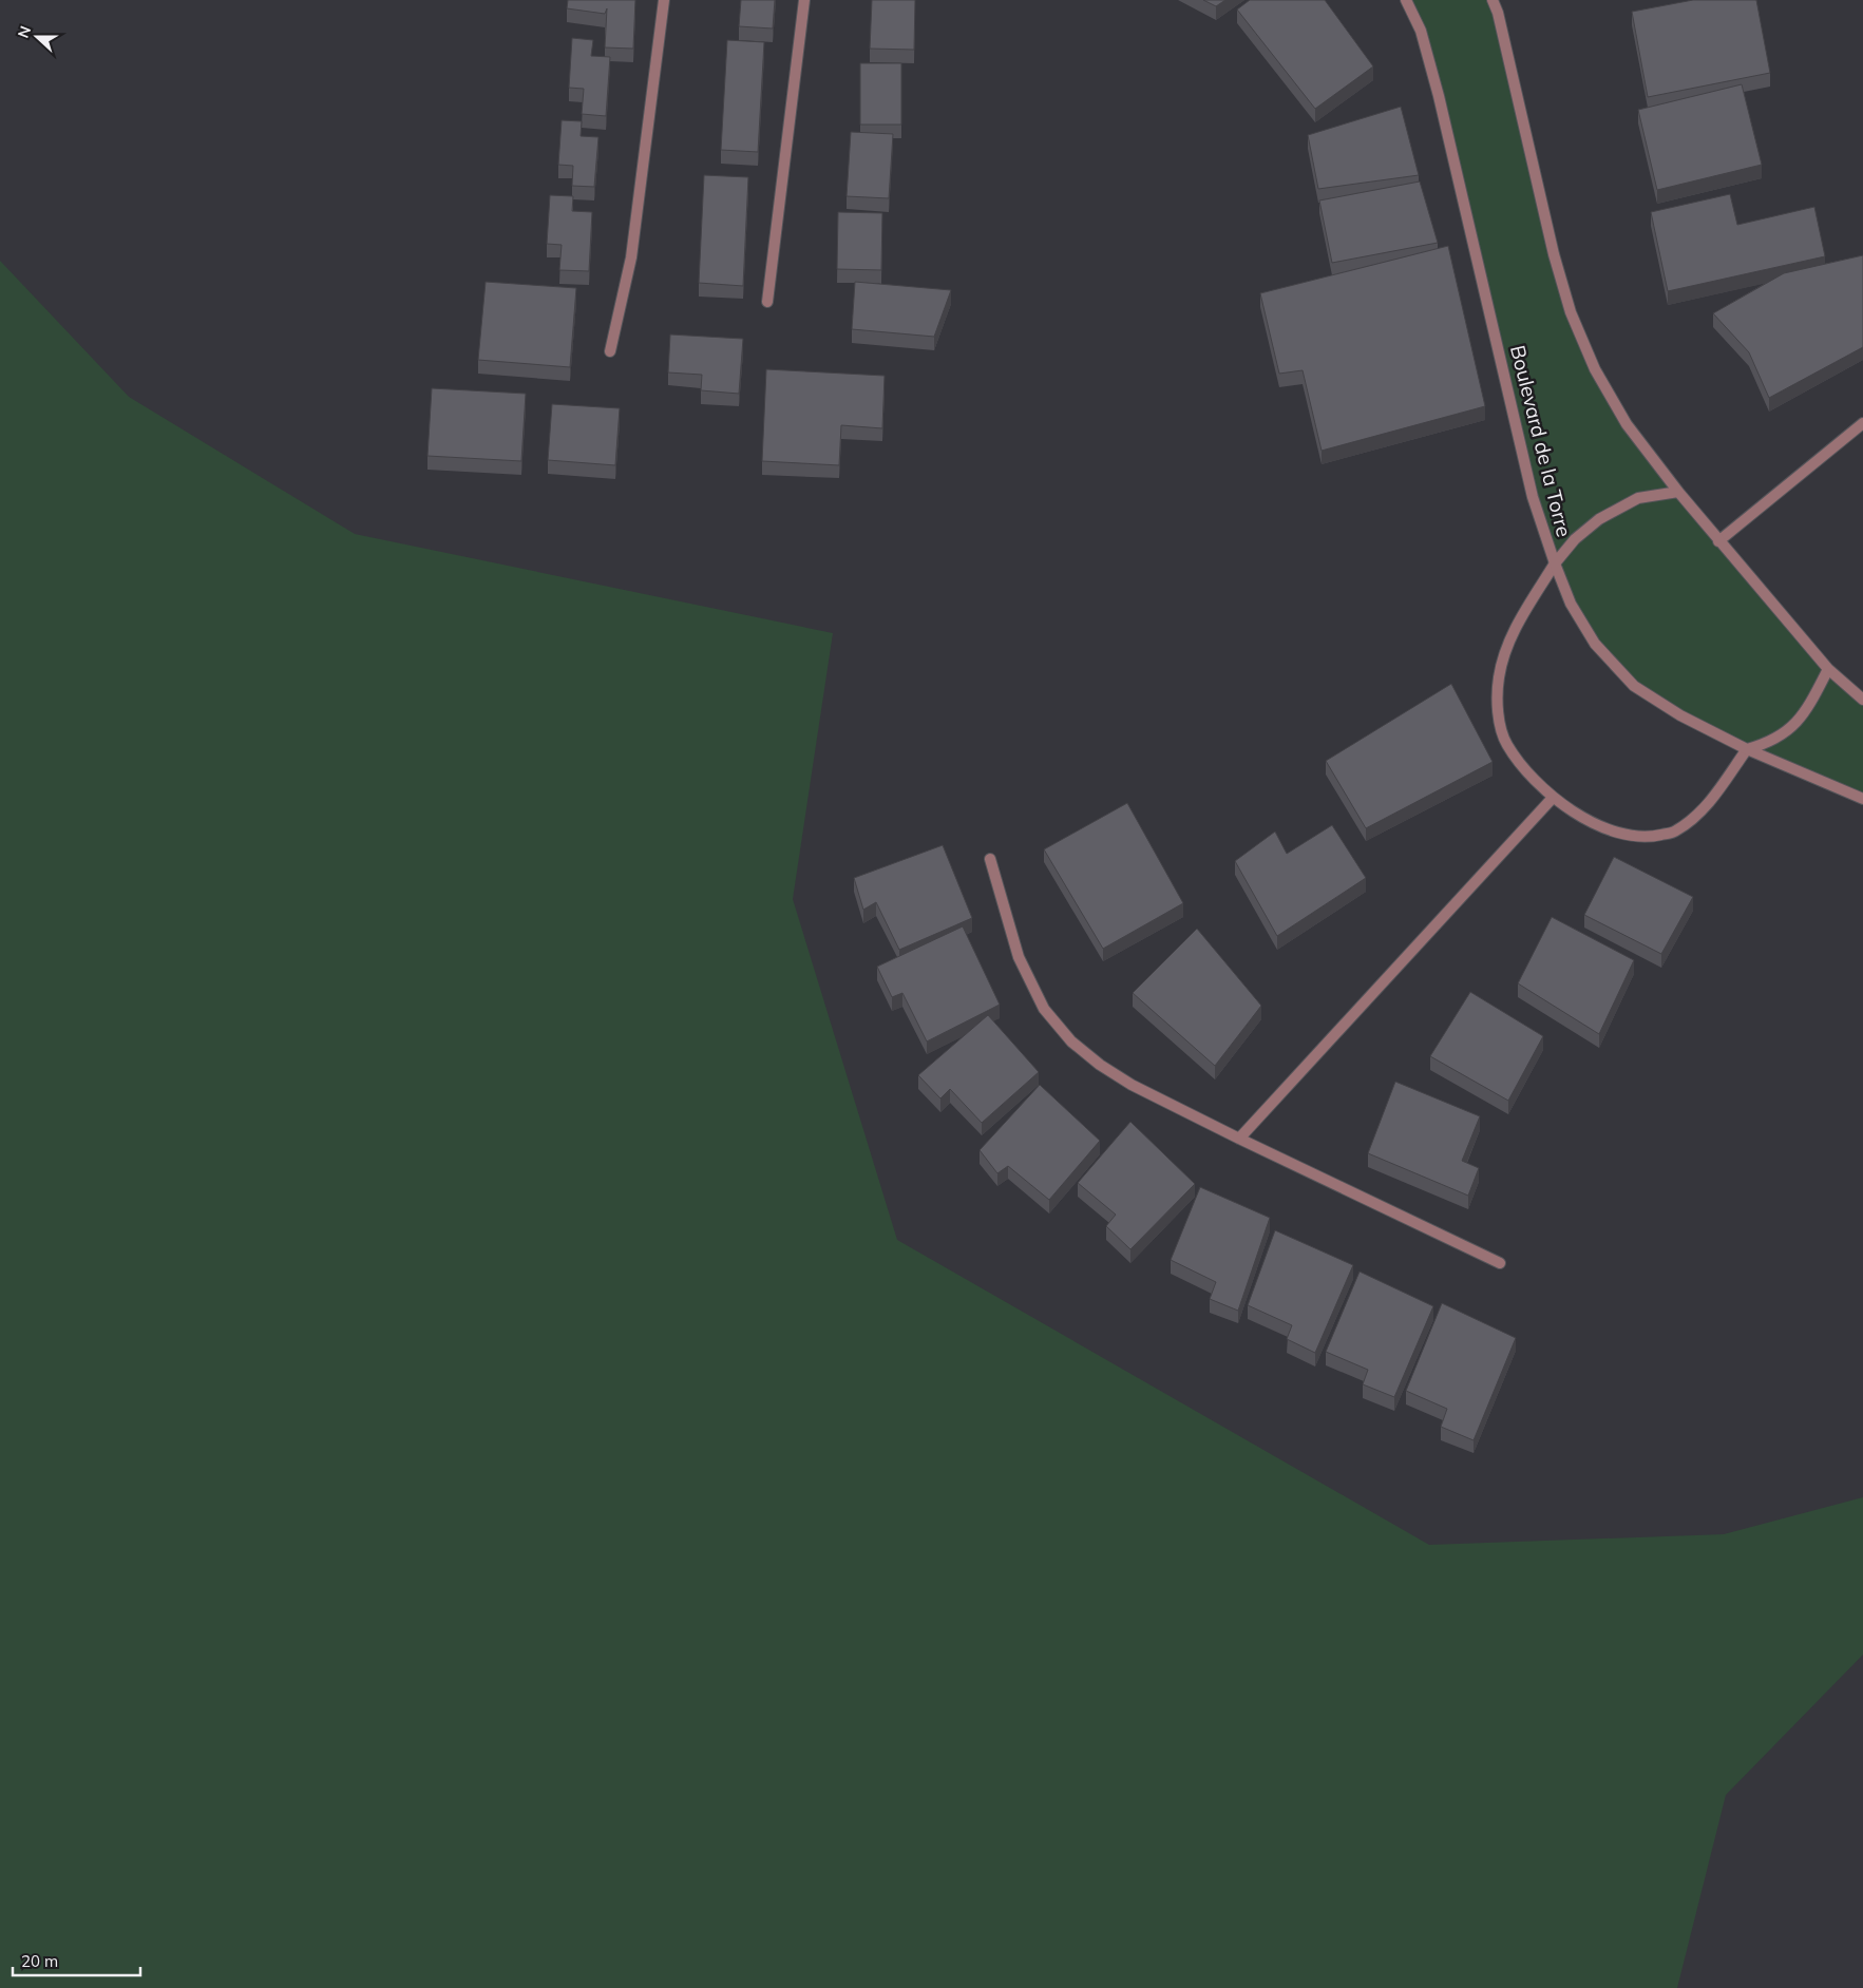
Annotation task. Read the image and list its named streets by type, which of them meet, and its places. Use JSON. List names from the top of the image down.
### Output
{
  "streets": {
    "street": ["Boulevard de la Torre"]
  },
  "scale_bar": "20 m",
  "north": "left"
}
